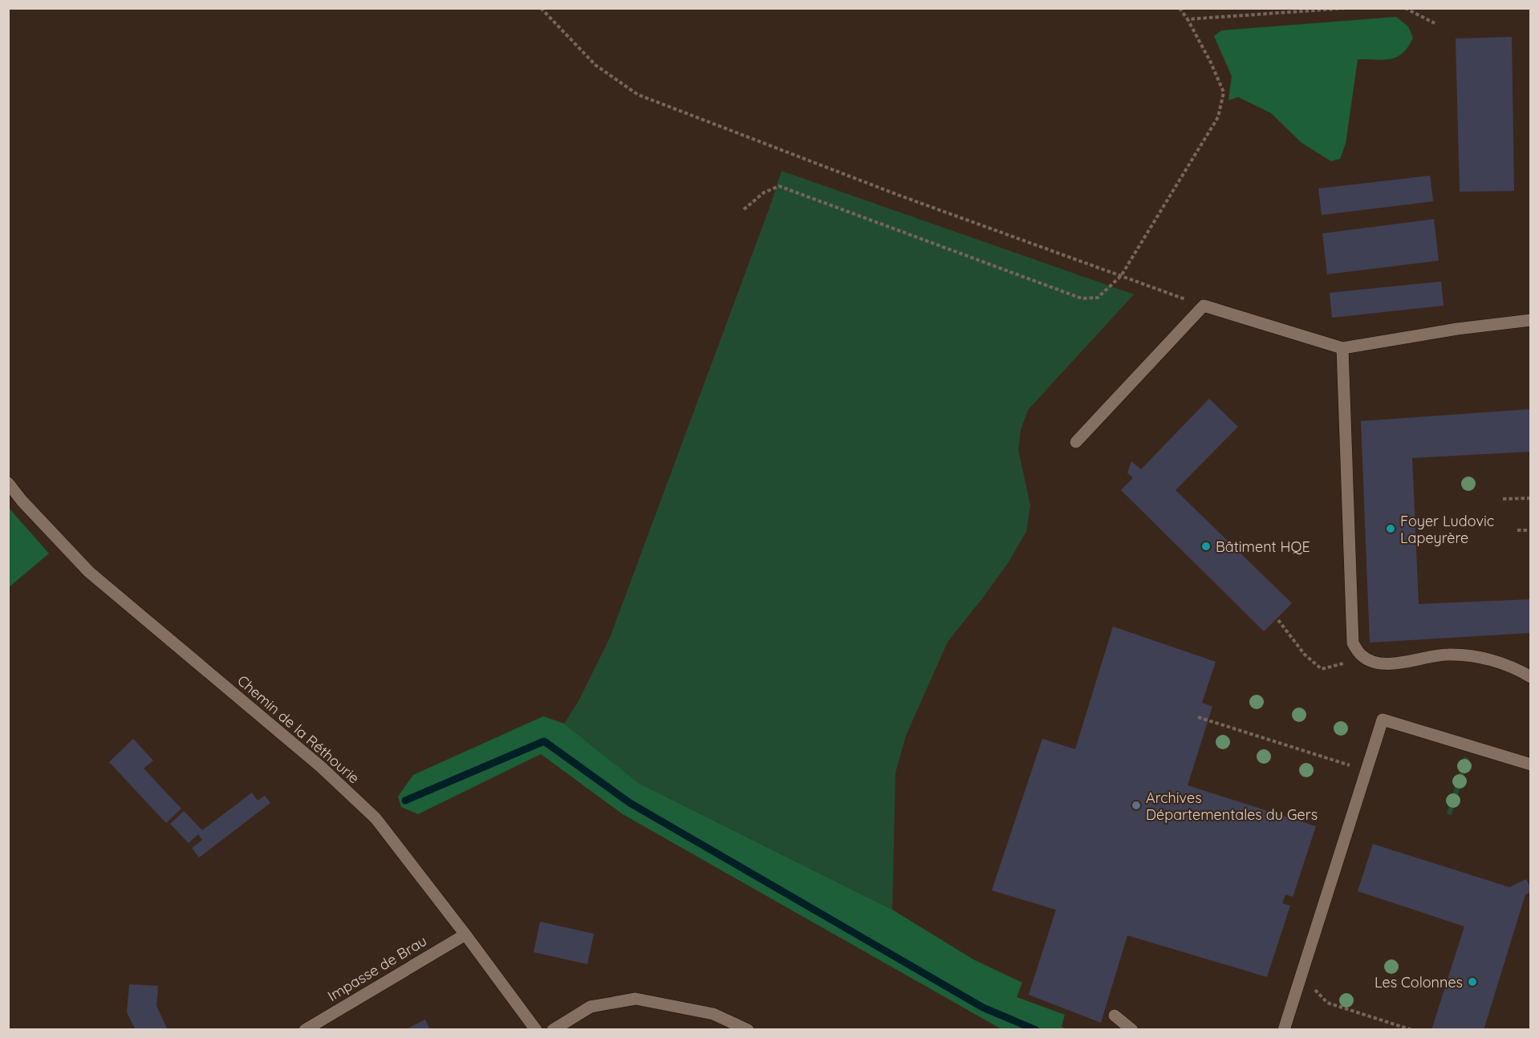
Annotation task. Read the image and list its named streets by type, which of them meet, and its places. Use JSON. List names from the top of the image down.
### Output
{
  "streets": {
    "street": ["Chemin de la Réthourie", "Impasse de Brau"]
  },
  "crossings": [
    ["Chemin de la Réthourie", "Impasse de Brau"]
  ],
  "places": [
    "Foyer Ludovic Lapeyrère",
    "Bâtiment HQE",
    "Archives Départementales du Gers",
    "Les Colonnes"
  ]
}
